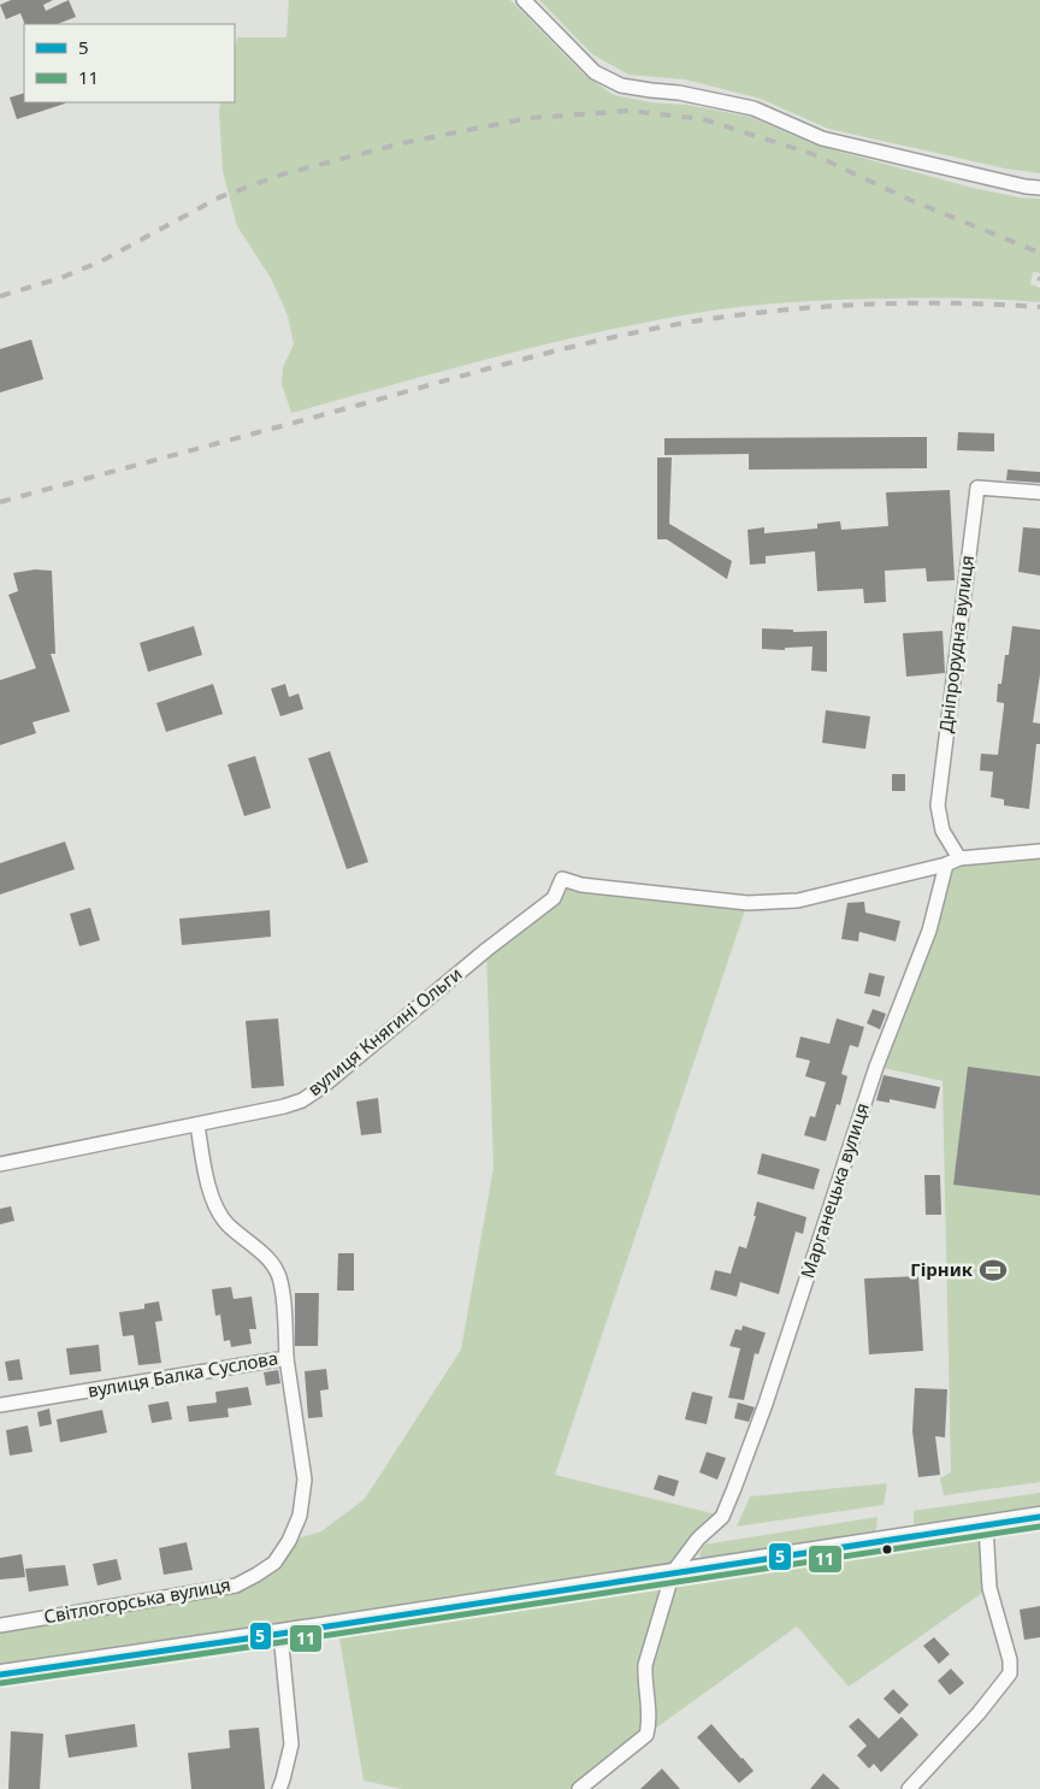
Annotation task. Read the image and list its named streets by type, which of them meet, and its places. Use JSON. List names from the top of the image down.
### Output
{
  "streets": {
    "street": [
      "Дніпрорудна вулиця",
      "вулиця Княгині Ольги",
      "Марганецька вулиця",
      "вулиця Балка Суслова",
      "Світлогорська вулиця"
    ]
  },
  "crossings": [
    ["вулиця Княгині Ольги", "Марганецька вулиця"],
    ["вулиця Княгині Ольги", "вулиця Балка Суслова"],
    ["вулиця Балка Суслова", "Світлогорська вулиця"]
  ],
  "places": {
    "sports": ["Гірник"]
  },
  "lines": ["transit line 5", "transit line 11"],
  "legend": ["5", "11"]
}
